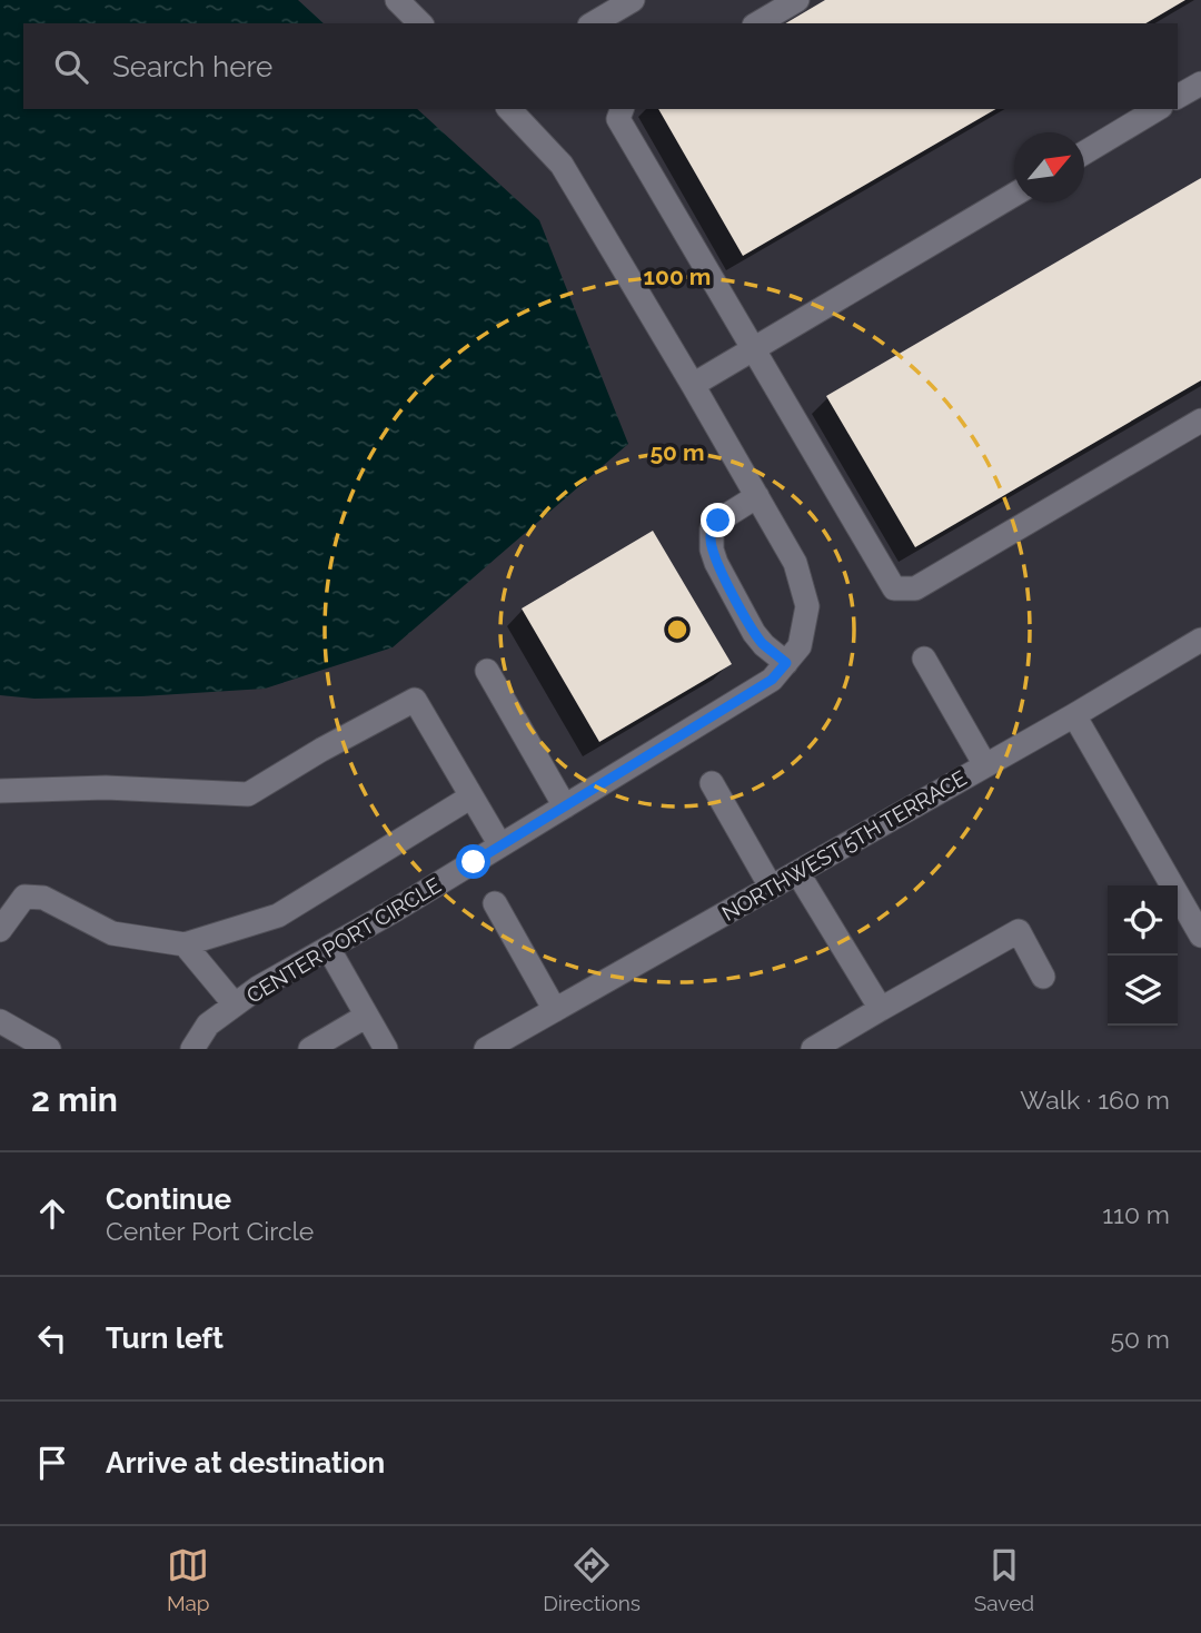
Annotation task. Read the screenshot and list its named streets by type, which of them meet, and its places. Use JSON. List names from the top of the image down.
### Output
{
  "streets": {
    "street": ["NORTHWEST 5TH TERRACE", "CENTER PORT CIRCLE"]
  },
  "north": "top right",
  "page": {
    "search": "Search here",
    "heading": ["2 min", "Walk · 160 m"],
    "list": [
      ["Continue", "Center Port Circle", "110 m"],
      ["Turn left", "50 m"],
      "Arrive at destination"
    ],
    "nav": ["Map", "Directions", "Saved"]
  },
  "rings": ["100 m", "50 m"]
}
